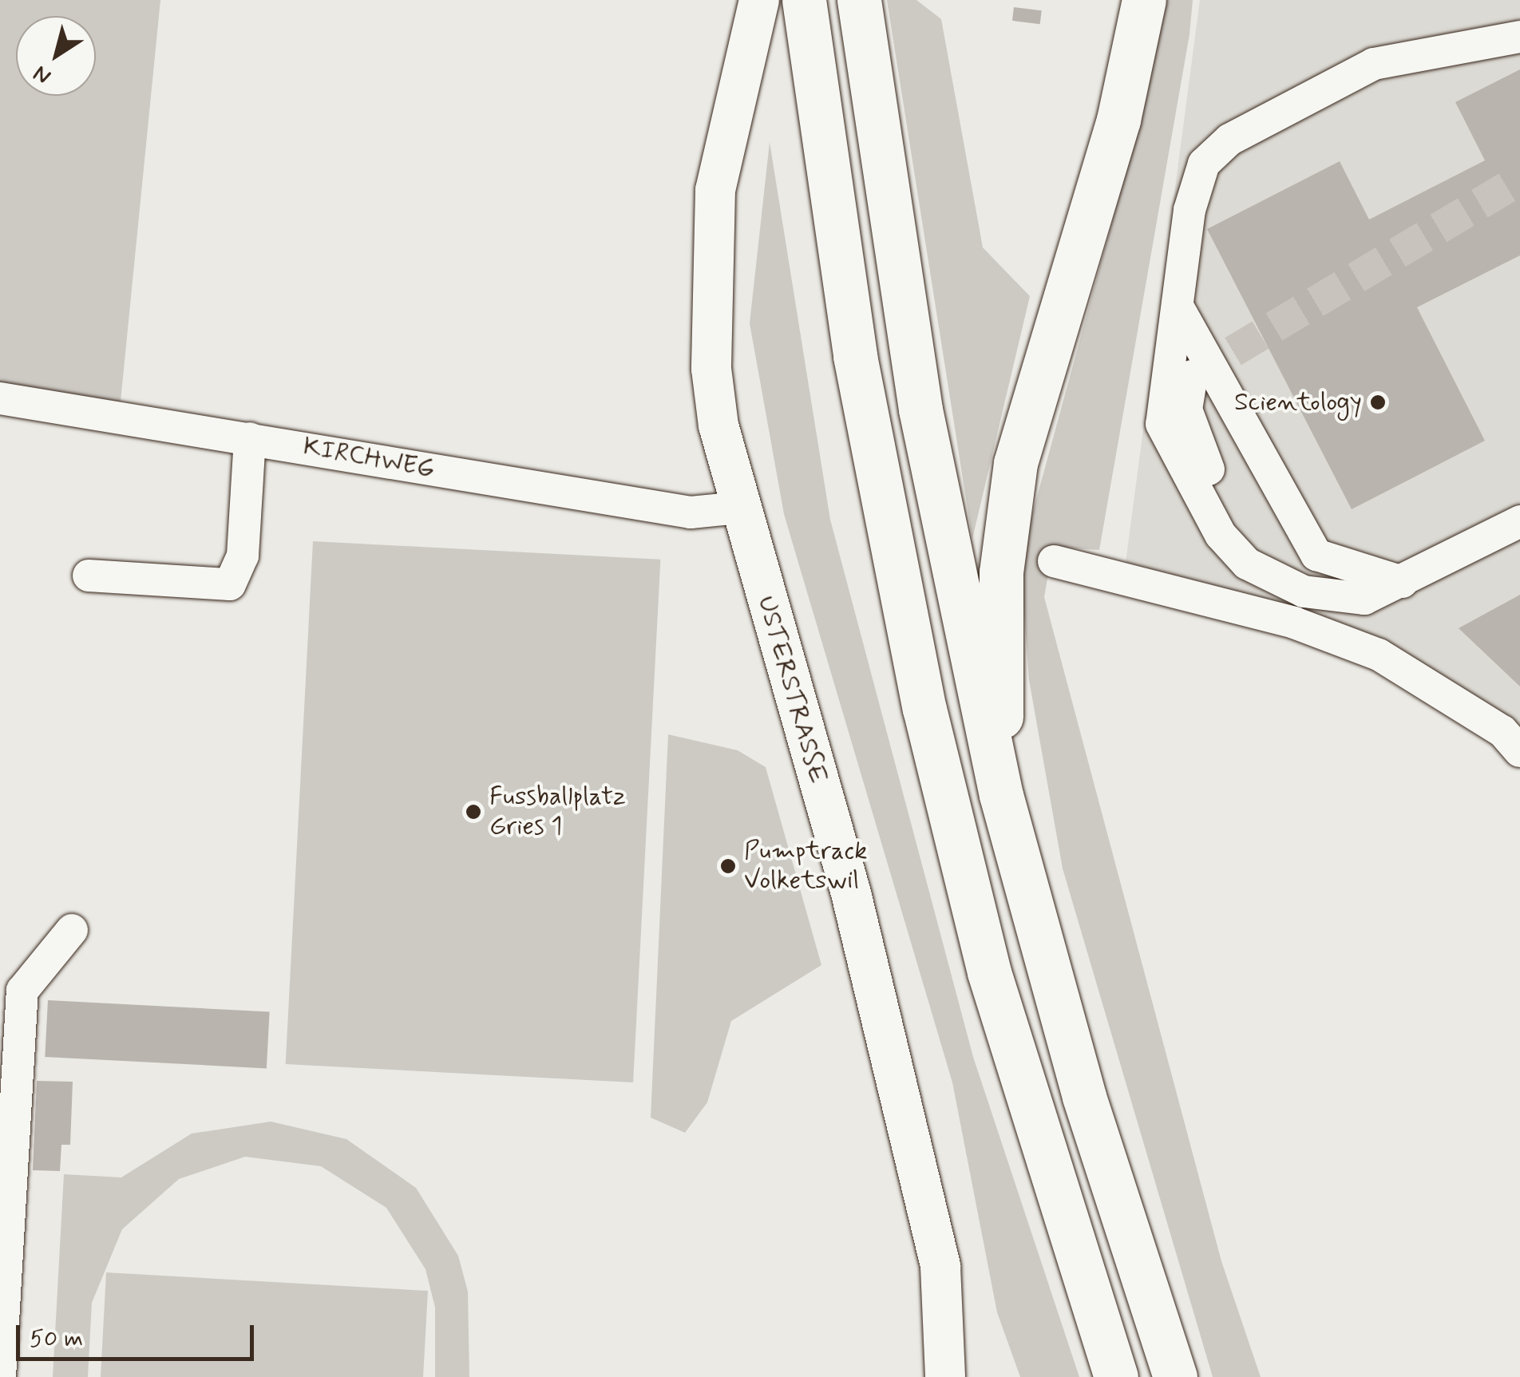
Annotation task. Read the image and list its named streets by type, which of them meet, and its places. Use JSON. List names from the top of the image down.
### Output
{
  "streets": {
    "main road": ["USTERSTRASSE"],
    "street": ["KIRCHWEG"]
  },
  "crossings": [
    ["KIRCHWEG", "USTERSTRASSE"]
  ],
  "places": ["Scientology", "Fussballplatz Gries 1", "Pumptrack Volketswil"],
  "scale_bar": "50 m",
  "north": "bottom left"
}
